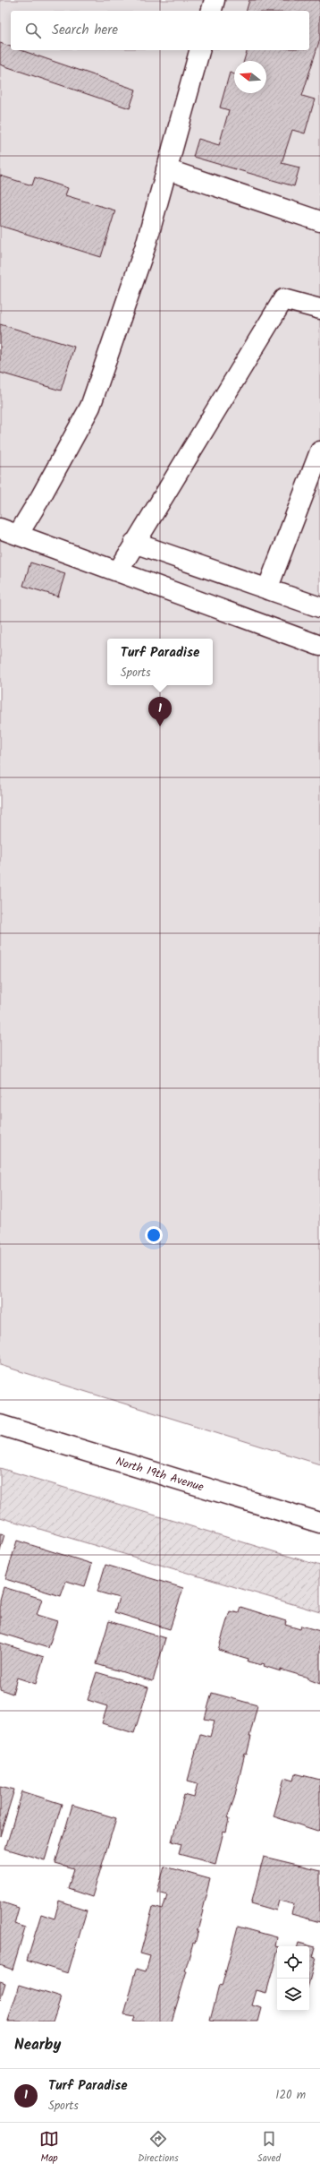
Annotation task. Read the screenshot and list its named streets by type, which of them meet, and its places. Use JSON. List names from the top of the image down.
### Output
{
  "streets": {
    "main road": ["North 19th Avenue"]
  },
  "north": "left",
  "page": {
    "search": "Search here",
    "popup": ["Turf Paradise", "Sports"],
    "pins": "1",
    "heading": "Nearby",
    "list": [
      {
        "mark": "1",
        "name": "Turf Paradise",
        "note": "Sports",
        "value": "120 m"
      }
    ],
    "nav": ["Map", "Directions", "Saved"]
  }
}
